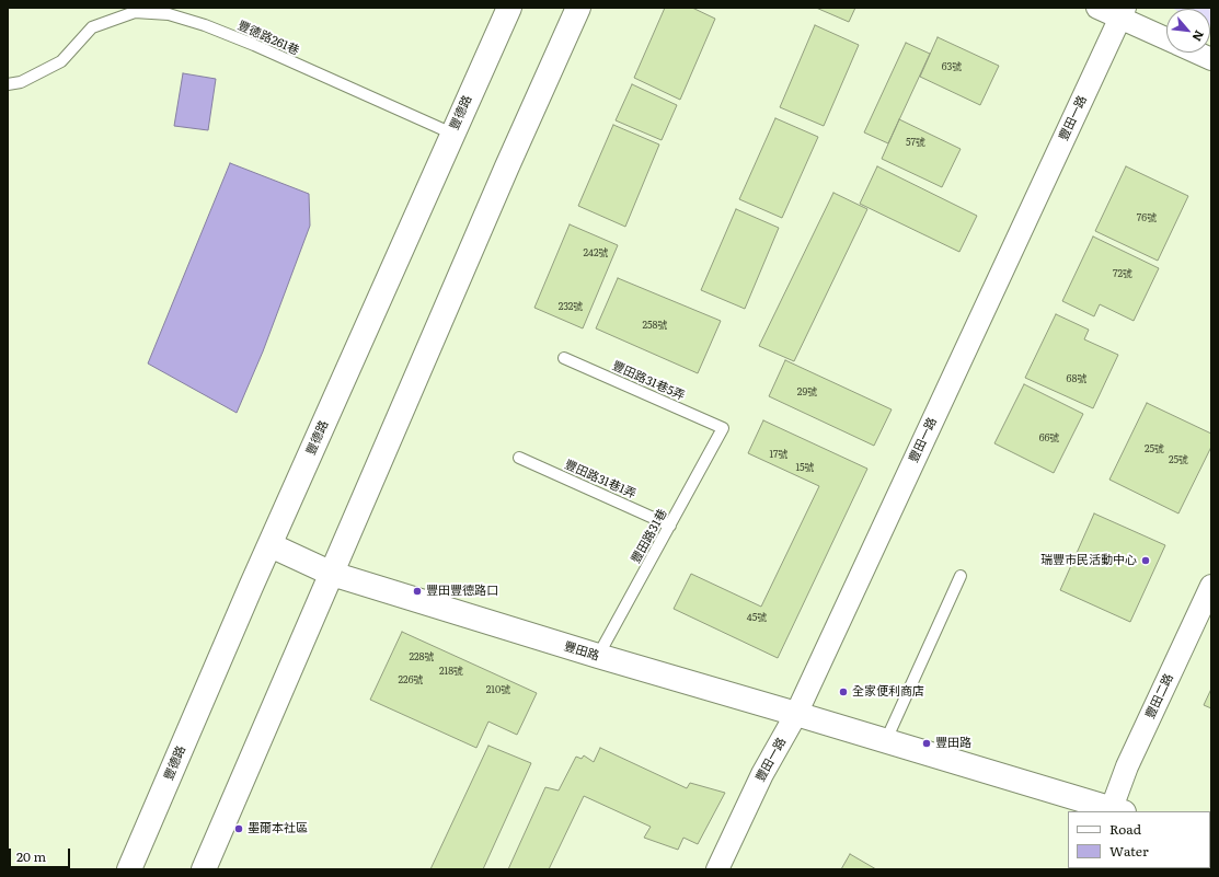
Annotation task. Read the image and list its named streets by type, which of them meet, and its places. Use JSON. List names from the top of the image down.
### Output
{
  "streets": {
    "main road": ["豐德路", "豐田路"],
    "street": ["豐田一路", "豐田二路"],
    "lane": [
      "豐德路261巷",
      "豐田路31巷5弄",
      "豐田路31巷1弄",
      "豐田路31巷"
    ]
  },
  "crossings": [
    ["豐德路261巷", "豐德路"],
    ["豐德路", "豐田路"],
    ["豐田一路", "豐田路"],
    ["豐田路31巷5弄", "豐田路31巷"],
    ["豐田路31巷1弄", "豐田路31巷"],
    ["豐田路31巷", "豐田路"],
    ["豐田路", "豐田二路"]
  ],
  "places": [
    "瑞豐市民活動中心",
    "豐田豐德路口",
    "全家便利商店",
    "豐田路",
    "墨爾本社區"
  ],
  "house_numbers": [
    "63號",
    "57號",
    "76號",
    "242號",
    "72號",
    "232號",
    "258號",
    "68號",
    "29號",
    "66號",
    "25號",
    "17號",
    "25號",
    "15號",
    "45號",
    "228號",
    "218號",
    "226號",
    "210號"
  ],
  "legend": ["Road", "Water"],
  "scale_bar": "20 m",
  "north": "bottom right"
}
